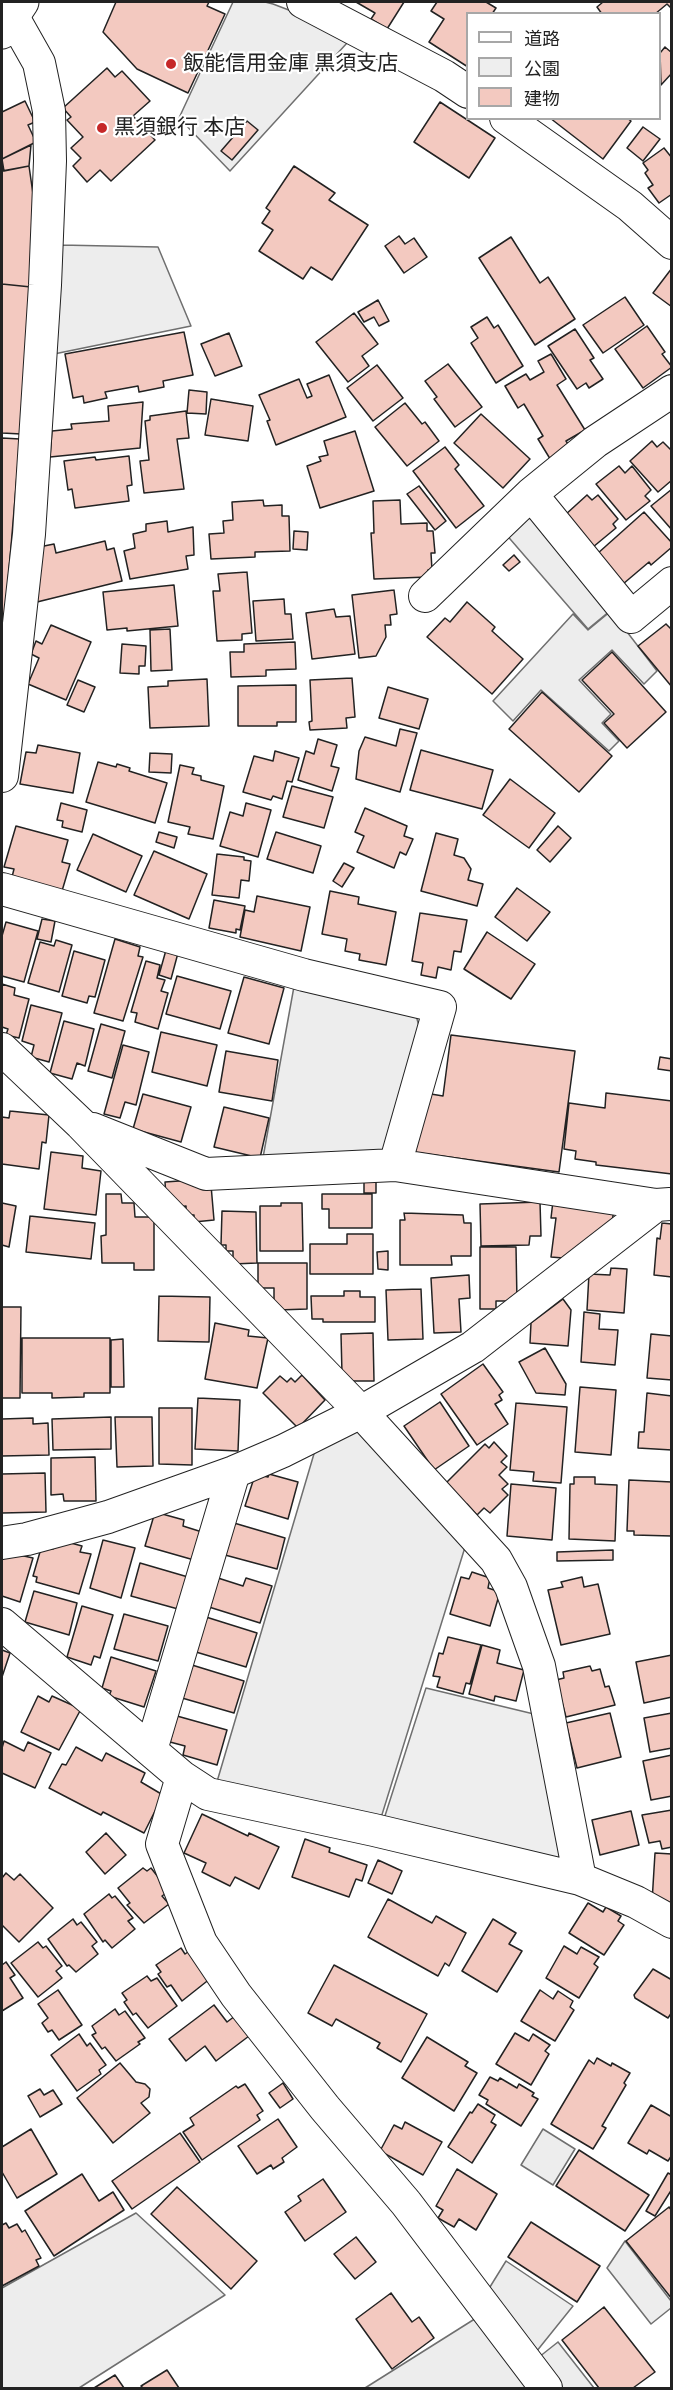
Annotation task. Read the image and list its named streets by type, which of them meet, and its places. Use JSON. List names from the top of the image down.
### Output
{
  "places": ["飯能信用金庫 黒須支店", "黒須銀行 本店"],
  "legend": ["道路", "公園", "建物"]
}
